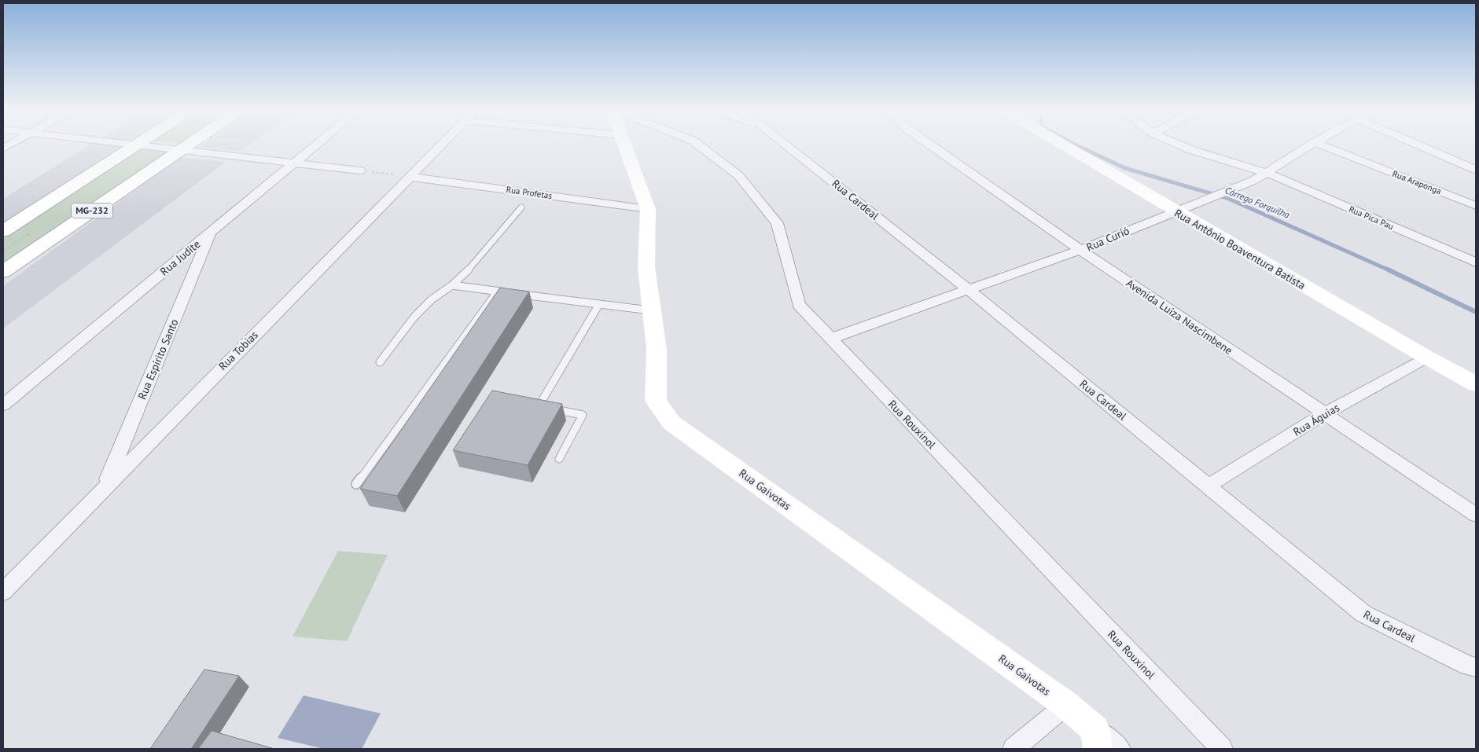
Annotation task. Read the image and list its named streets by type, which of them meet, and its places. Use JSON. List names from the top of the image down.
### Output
{
  "streets": {
    "main road": ["MG-232"],
    "street": [
      "Rua Araponga",
      "Rua Profetas",
      "Rua Cardeal",
      "Rua Pica Pau",
      "Rua Curió",
      "Rua Antônio Boaventura Batista",
      "Rua Judite",
      "Avenida Luiza Nascimbene",
      "Rua Tobias",
      "Rua Espírito Santo",
      "Rua Águias",
      "Rua Rouxinol",
      "Rua Gaivotas"
    ]
  },
  "crossings": [
    ["Rua Profetas", "Rua Tobias"],
    ["Rua Profetas", "Rua Gaivotas"],
    ["Rua Cardeal", "Rua Curió"],
    ["Rua Cardeal", "Rua Águias"],
    ["Rua Pica Pau", "Rua Curió"],
    ["Rua Curió", "Rua Antônio Boaventura Batista"],
    ["Rua Curió", "Avenida Luiza Nascimbene"],
    ["Rua Curió", "Rua Rouxinol"],
    ["Rua Antônio Boaventura Batista", "Rua Águias"],
    ["Rua Judite", "Rua Espírito Santo"],
    ["Avenida Luiza Nascimbene", "Rua Águias"],
    ["Rua Tobias", "Rua Espírito Santo"]
  ],
  "water": ["Córrego Forquilha"]
}
